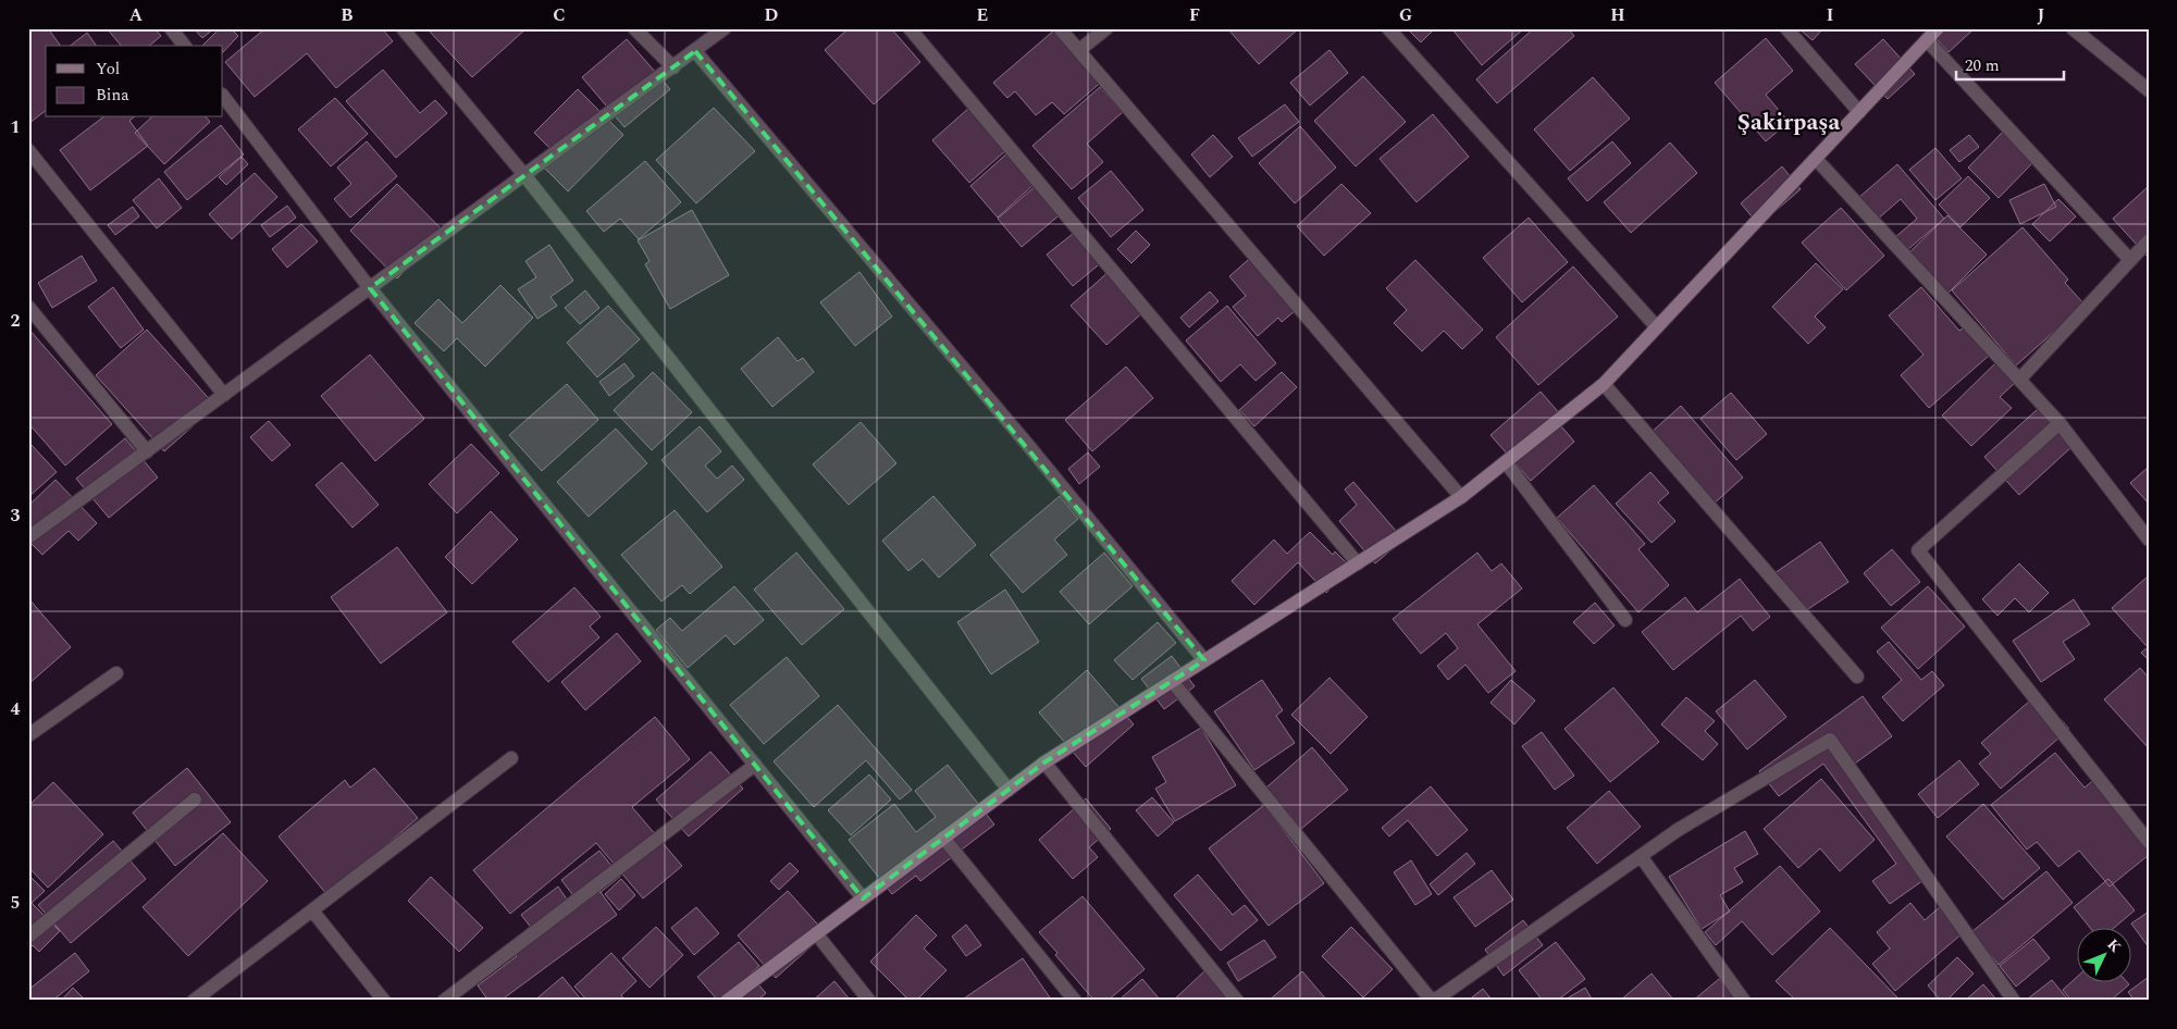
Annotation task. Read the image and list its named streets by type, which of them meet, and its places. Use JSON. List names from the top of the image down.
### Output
{
  "districts": ["Şakirpaşa"],
  "legend": ["Yol", "Bina"],
  "scale_bar": "20 m",
  "north": "top right",
  "grid": {
    "columns": [
      "A",
      "B",
      "C",
      "D",
      "E",
      "F",
      "G",
      "H",
      "I",
      "J"
    ],
    "rows": [
      "1",
      "2",
      "3",
      "4",
      "5"
    ]
  }
}
